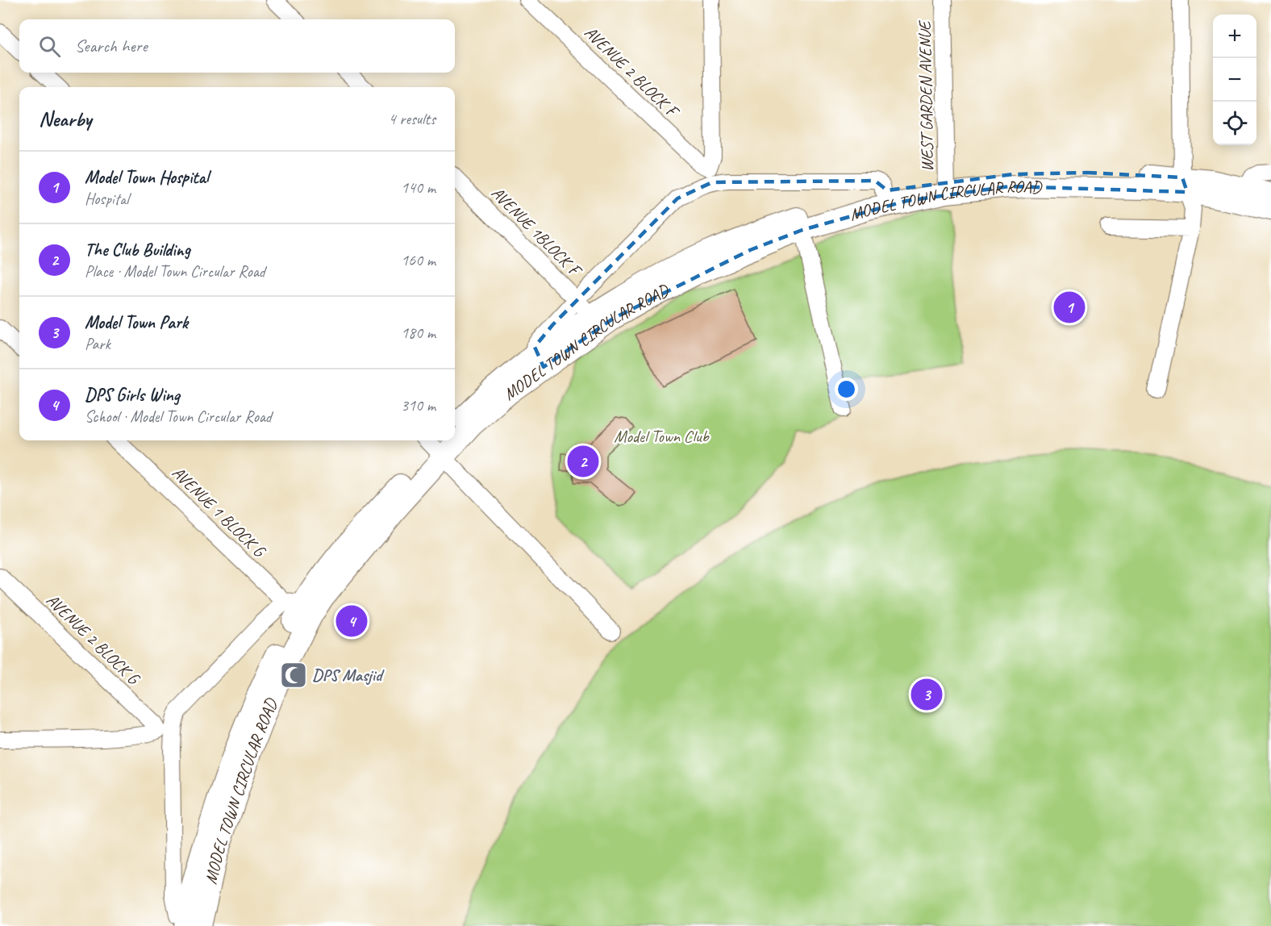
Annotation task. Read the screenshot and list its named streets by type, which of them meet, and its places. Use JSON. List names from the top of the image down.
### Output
{
  "streets": {
    "main road": ["MODEL TOWN CIRCULAR ROAD"],
    "street": [
      "AVENUE 2 BLOCK F",
      "WEST GARDEN AVENUE",
      "AVENUE 1BLOCK F",
      "AVENUE 1 BLOCK G",
      "AVENUE 2 BLOCK G"
    ]
  },
  "crossings": [
    ["WEST GARDEN AVENUE", "MODEL TOWN CIRCULAR ROAD"],
    ["MODEL TOWN CIRCULAR ROAD", "AVENUE 1BLOCK F"],
    ["MODEL TOWN CIRCULAR ROAD", "AVENUE 1 BLOCK G"]
  ],
  "parks": ["Model Town Club"],
  "places": {
    "mosque": ["DPS Masjid"]
  },
  "page": {
    "map_buttons": ["+", "−"],
    "search": "Search here",
    "heading": ["Nearby", "4 results"],
    "list": [
      {
        "mark": "1",
        "name": "Model Town Hospital",
        "note": "Hospital",
        "value": "140 m"
      },
      {
        "mark": "2",
        "name": "The Club Building",
        "note": "Place · Model Town Circular Road",
        "value": "160 m"
      },
      {
        "mark": "3",
        "name": "Model Town Park",
        "note": "Park",
        "value": "180 m"
      },
      {
        "mark": "4",
        "name": "DPS Girls Wing",
        "note": "School · Model Town Circular Road",
        "value": "310 m"
      }
    ],
    "pins": [
      "1",
      "2",
      "4",
      "3"
    ]
  }
}
